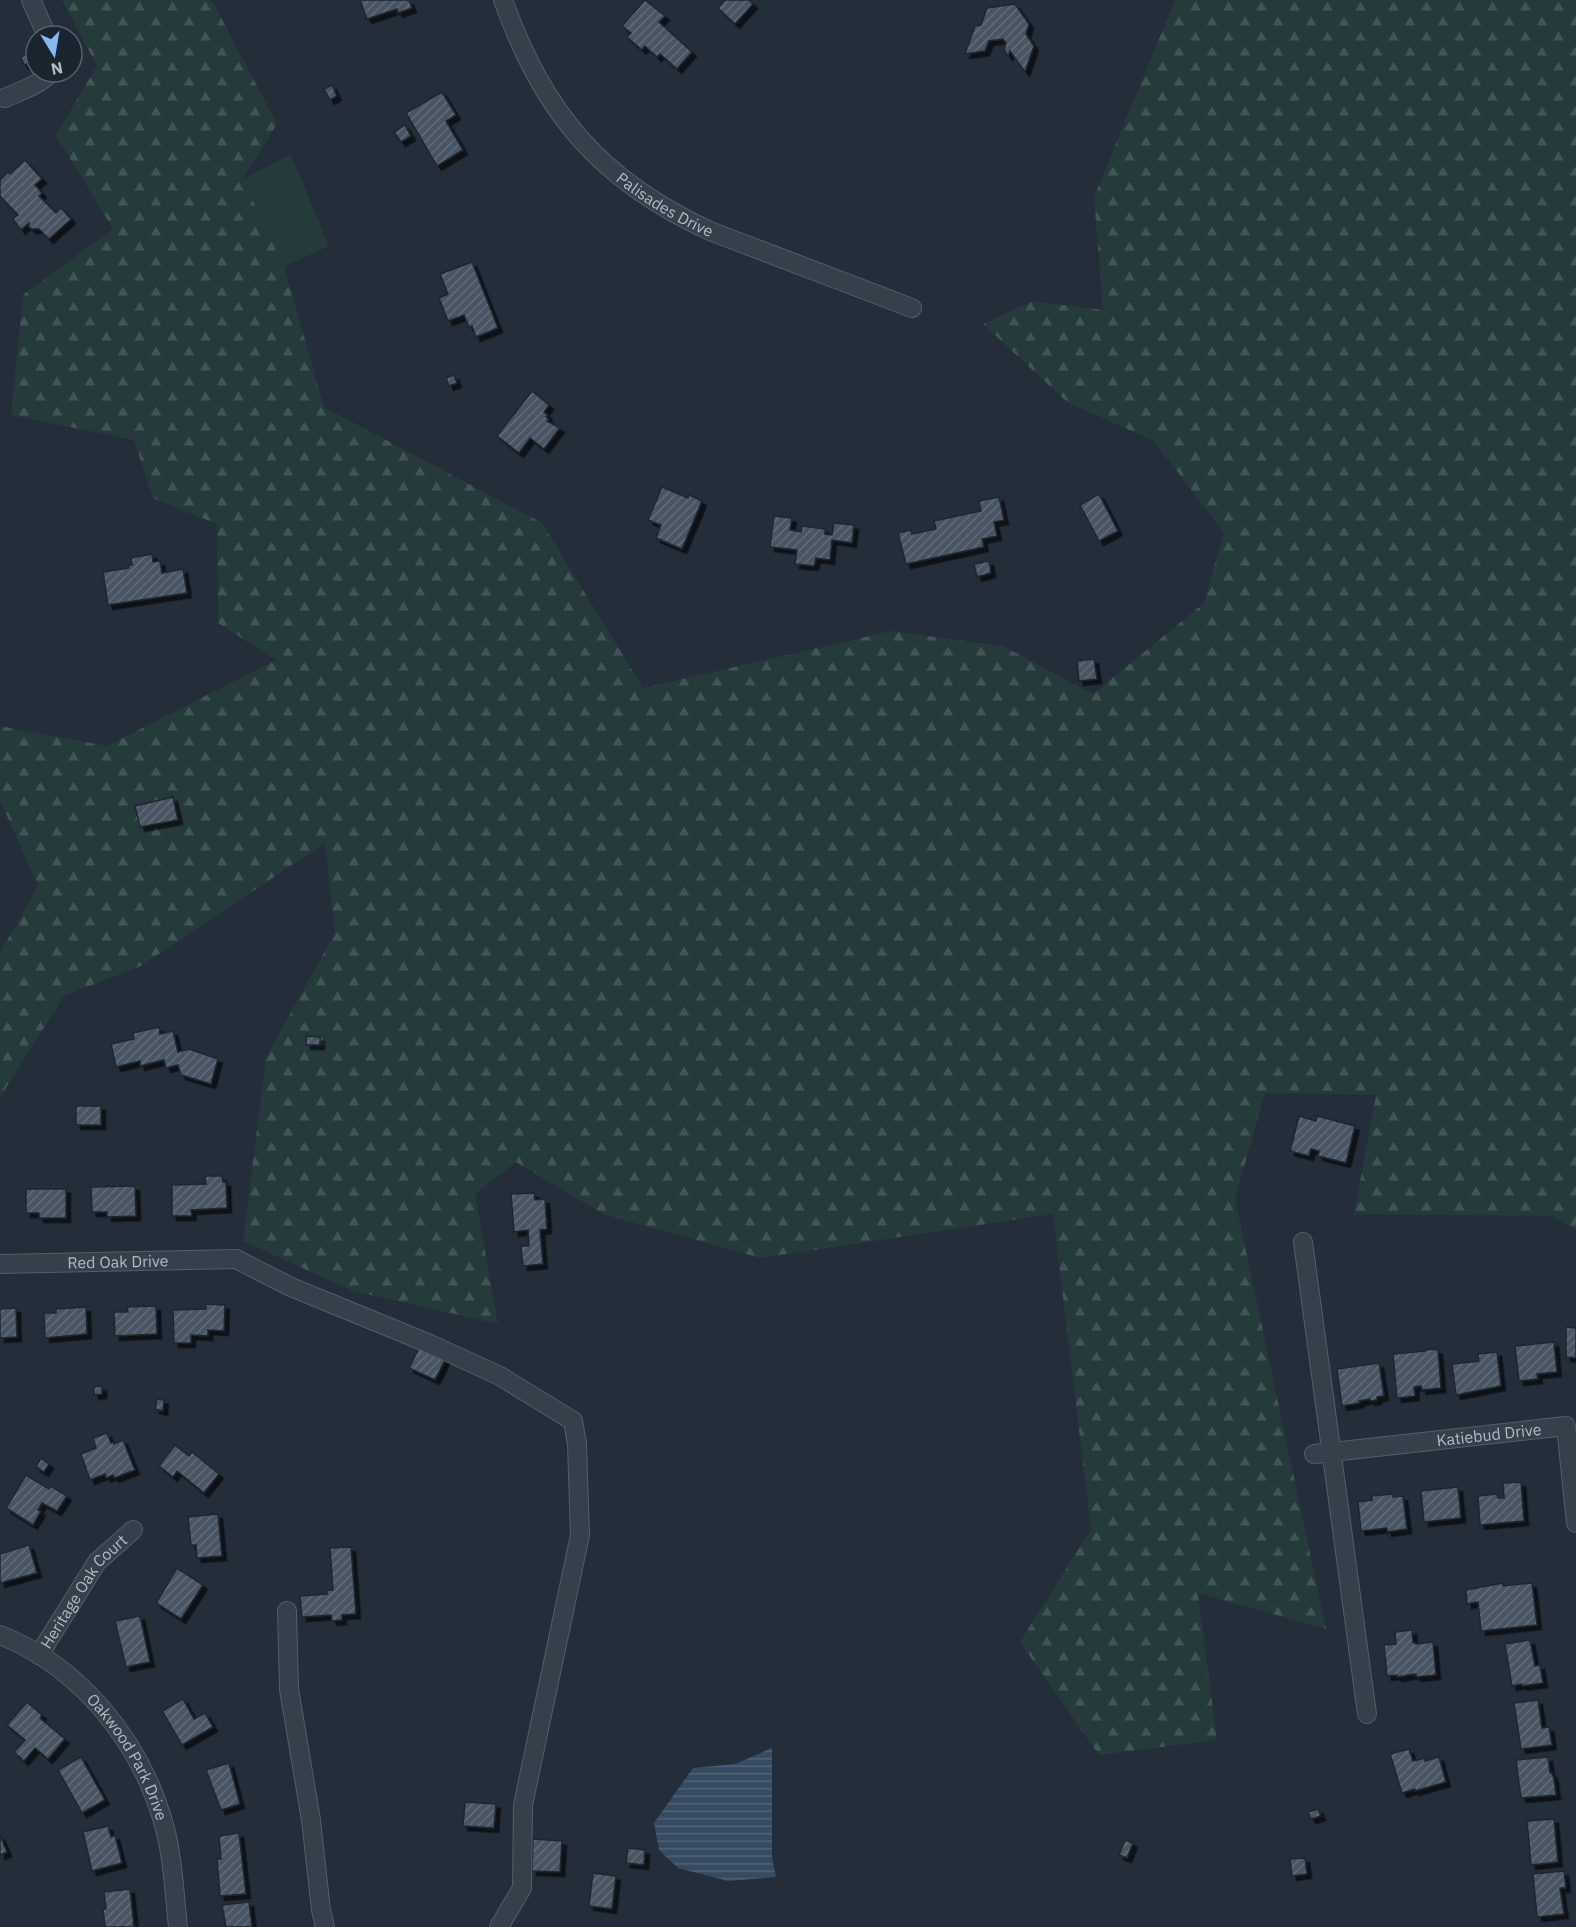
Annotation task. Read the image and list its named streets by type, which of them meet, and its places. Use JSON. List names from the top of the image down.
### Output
{
  "streets": {
    "street": [
      "Palisades Drive",
      "Red Oak Drive",
      "Katiebud Drive",
      "Heritage Oak Court",
      "Oakwood Park Drive"
    ]
  },
  "crossings": [
    ["Heritage Oak Court", "Oakwood Park Drive"]
  ],
  "north": "bottom"
}
